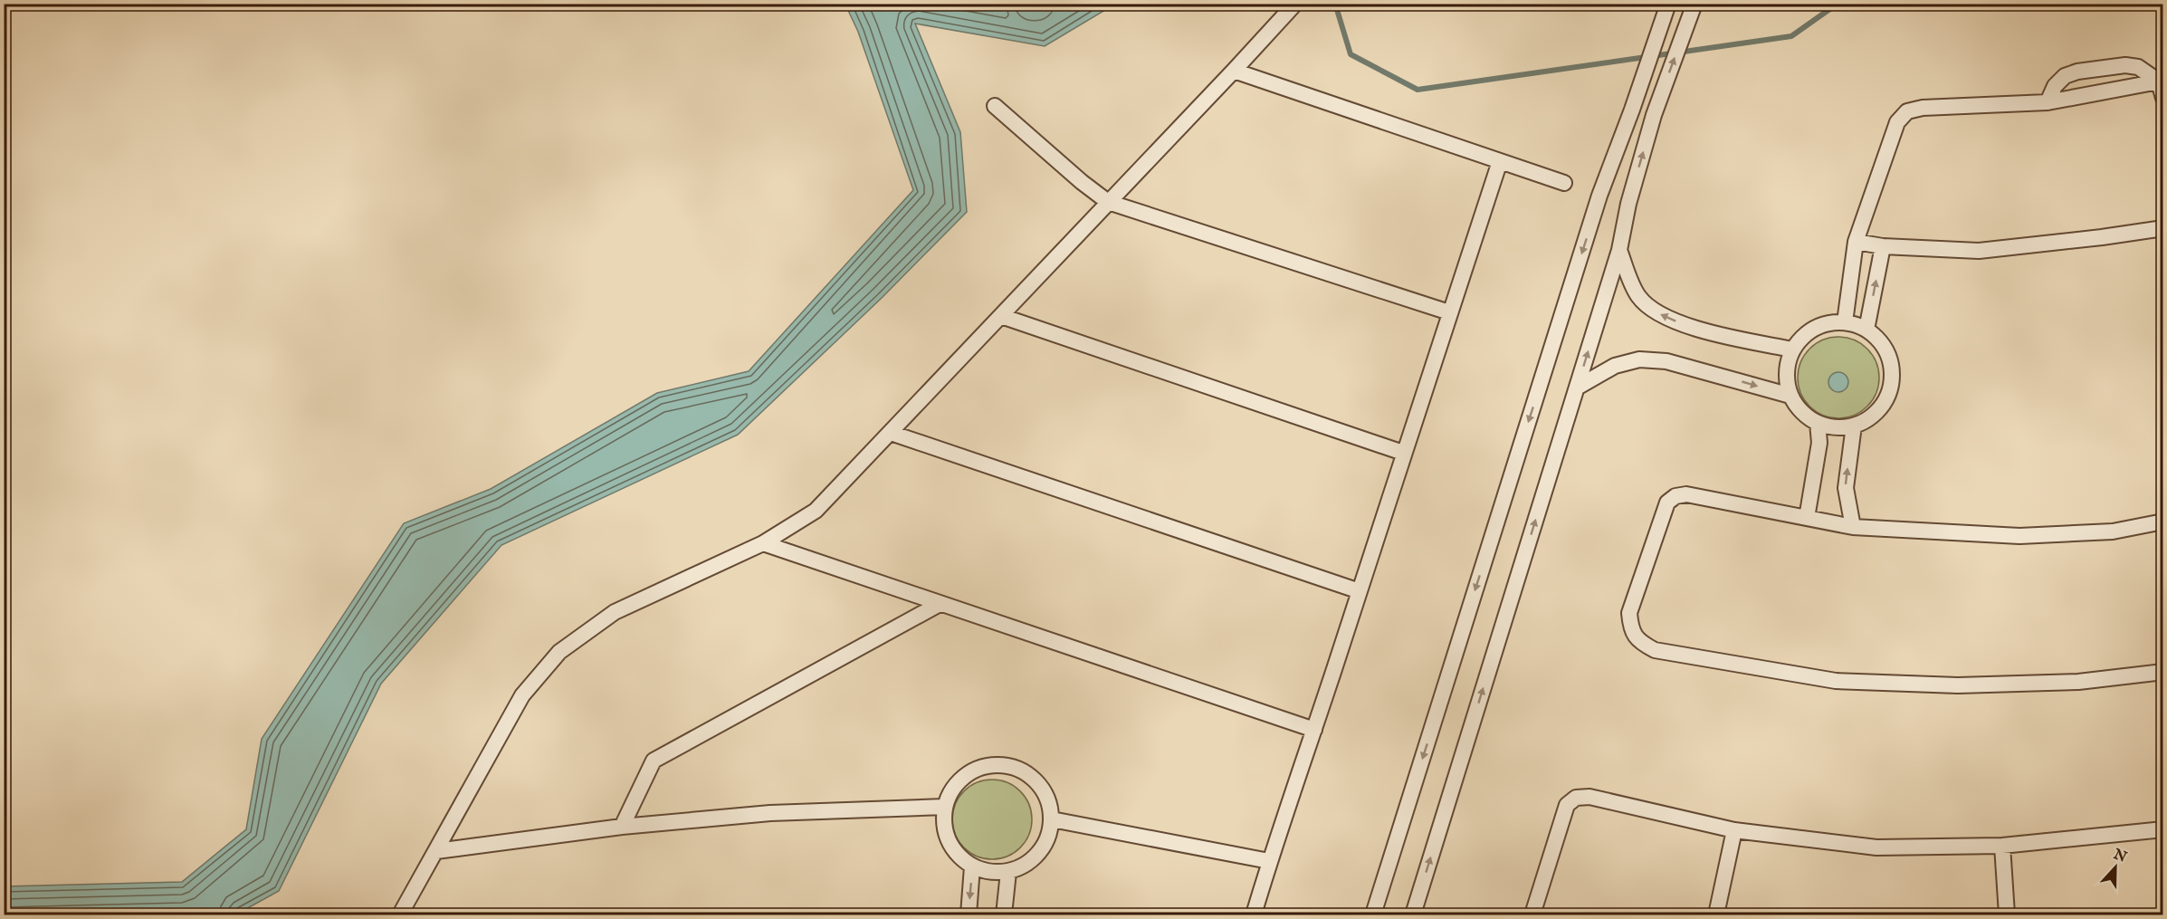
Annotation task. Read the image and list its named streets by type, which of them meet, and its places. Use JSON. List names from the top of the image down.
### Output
{
  "north": "top"
}
